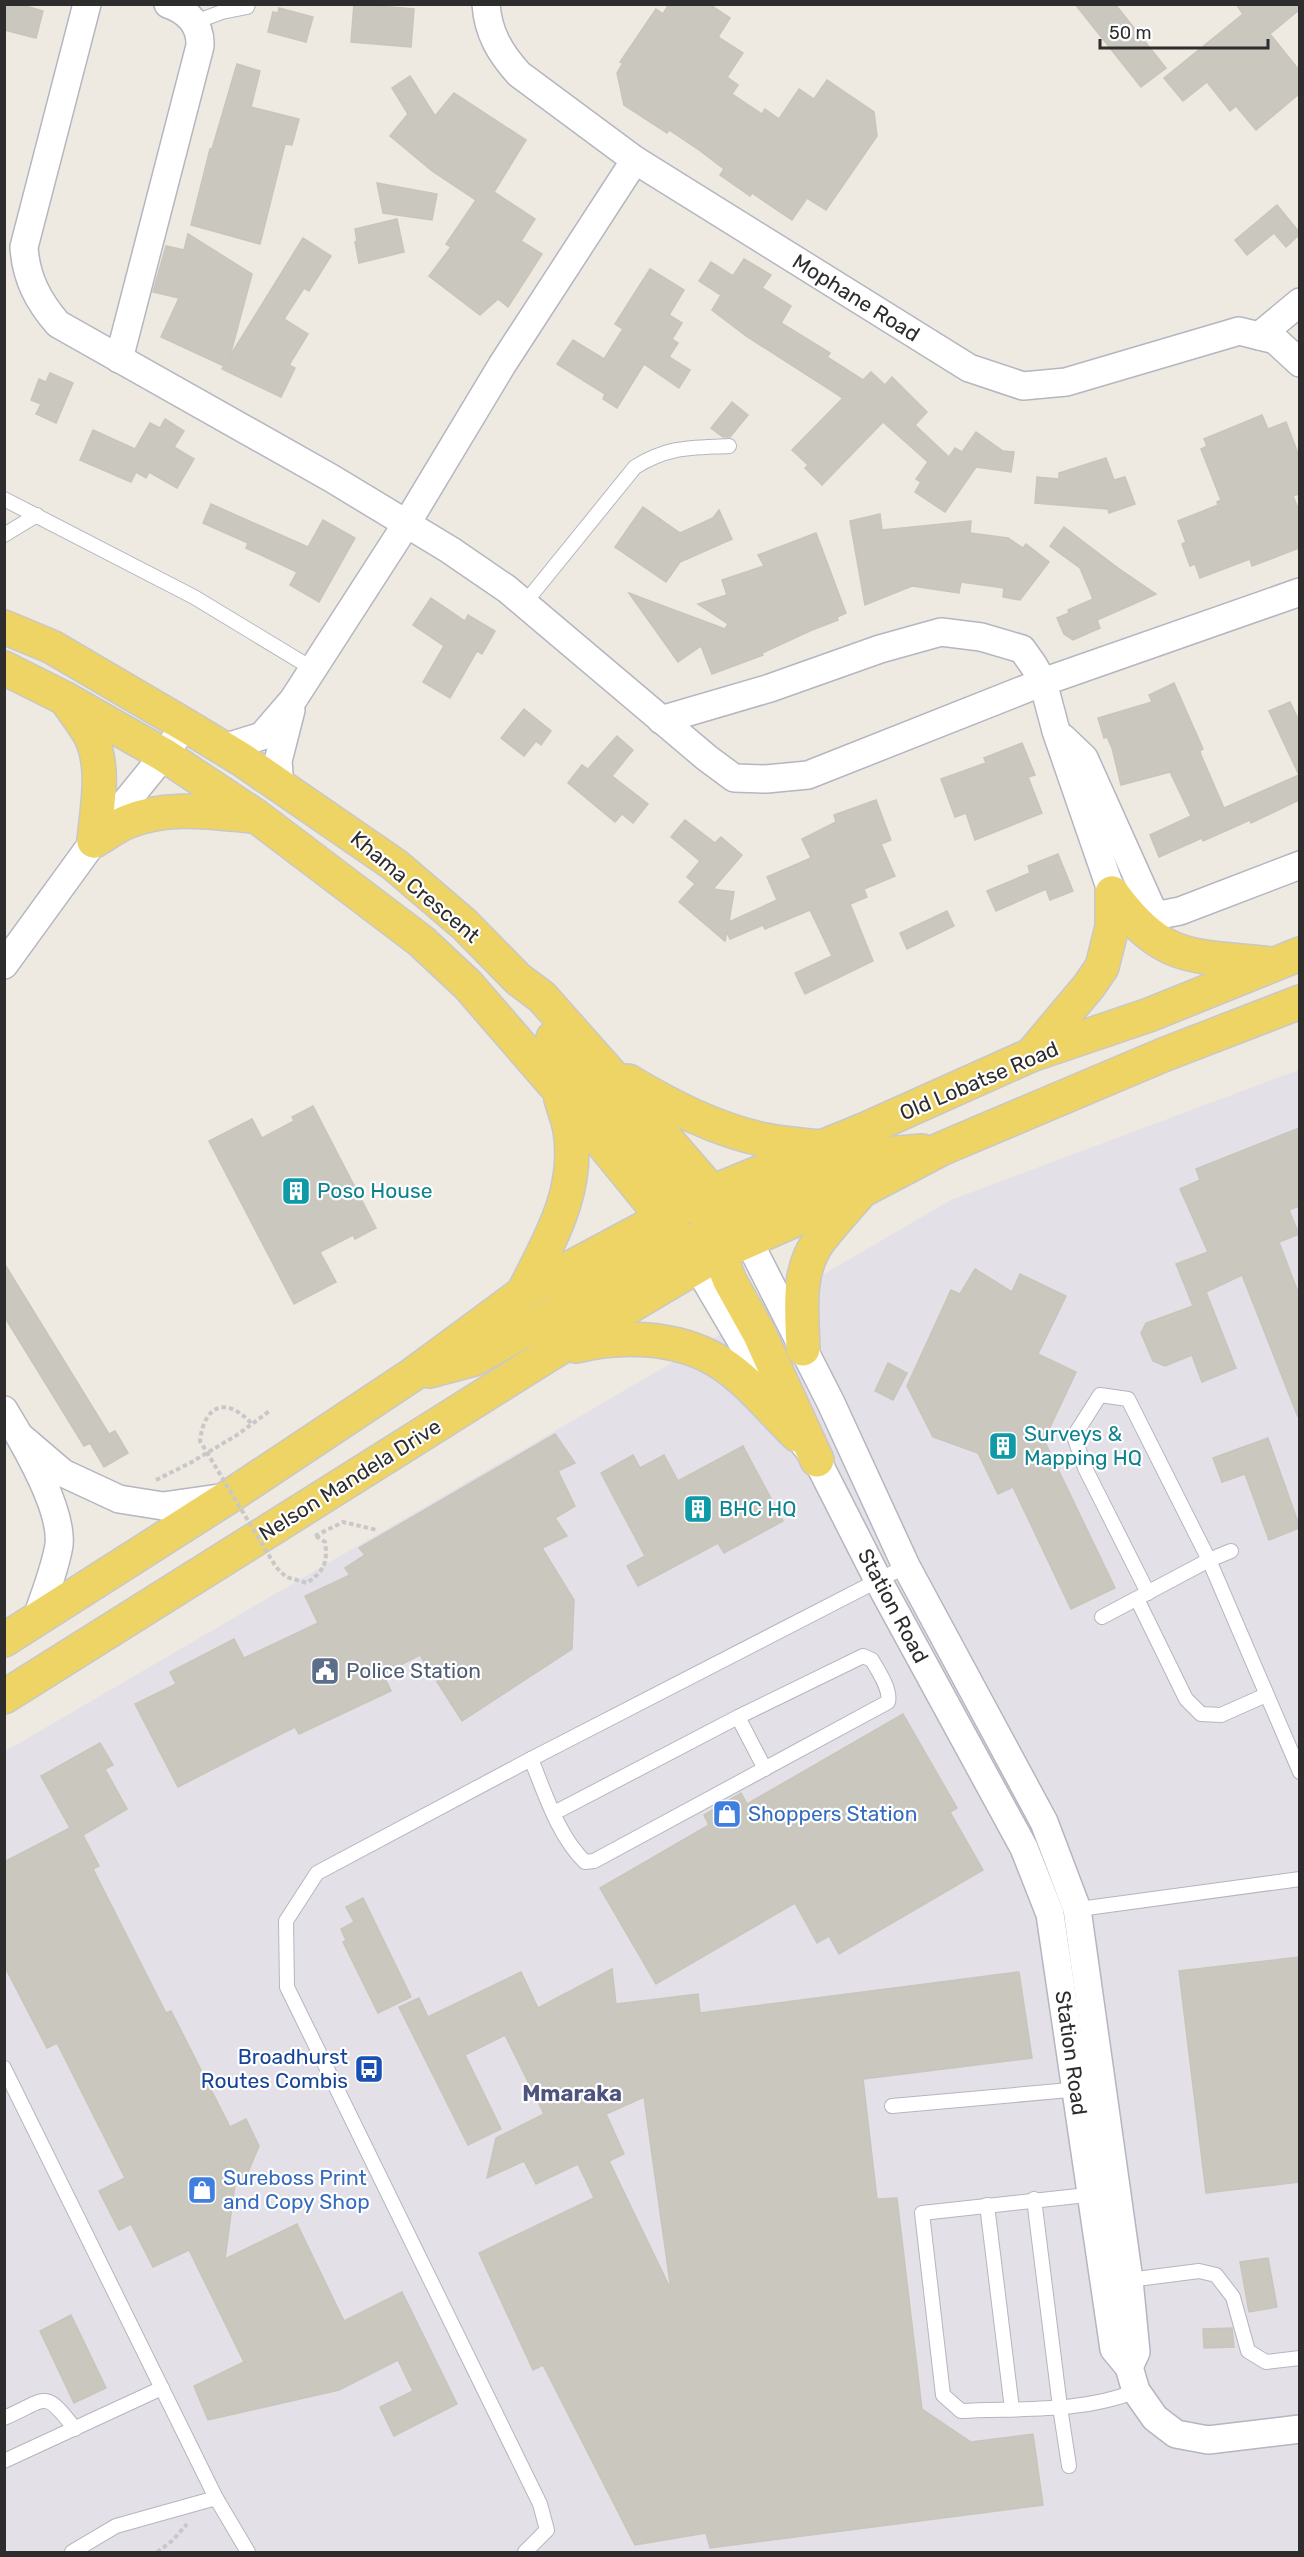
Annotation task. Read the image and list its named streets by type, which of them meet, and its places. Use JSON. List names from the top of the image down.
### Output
{
  "streets": {
    "main road": ["Khama Crescent", "Old Lobatse Road", "Nelson Mandela Drive"],
    "street": ["Mophane Road", "Station Road"]
  },
  "crossings": [
    ["Khama Crescent", "Old Lobatse Road"],
    ["Khama Crescent", "Nelson Mandela Drive"],
    ["Old Lobatse Road", "Nelson Mandela Drive"]
  ],
  "districts": ["Mmaraka"],
  "places": {
    "building": ["Poso House", "Surveys & Mapping HQ", "BHC HQ"],
    "public building": ["Police Station"],
    "shop": ["Shoppers Station", "Sureboss Print and Copy Shop"],
    "bus stop": ["Broadhurst Routes Combis"]
  },
  "scale_bar": "50 m"
}
